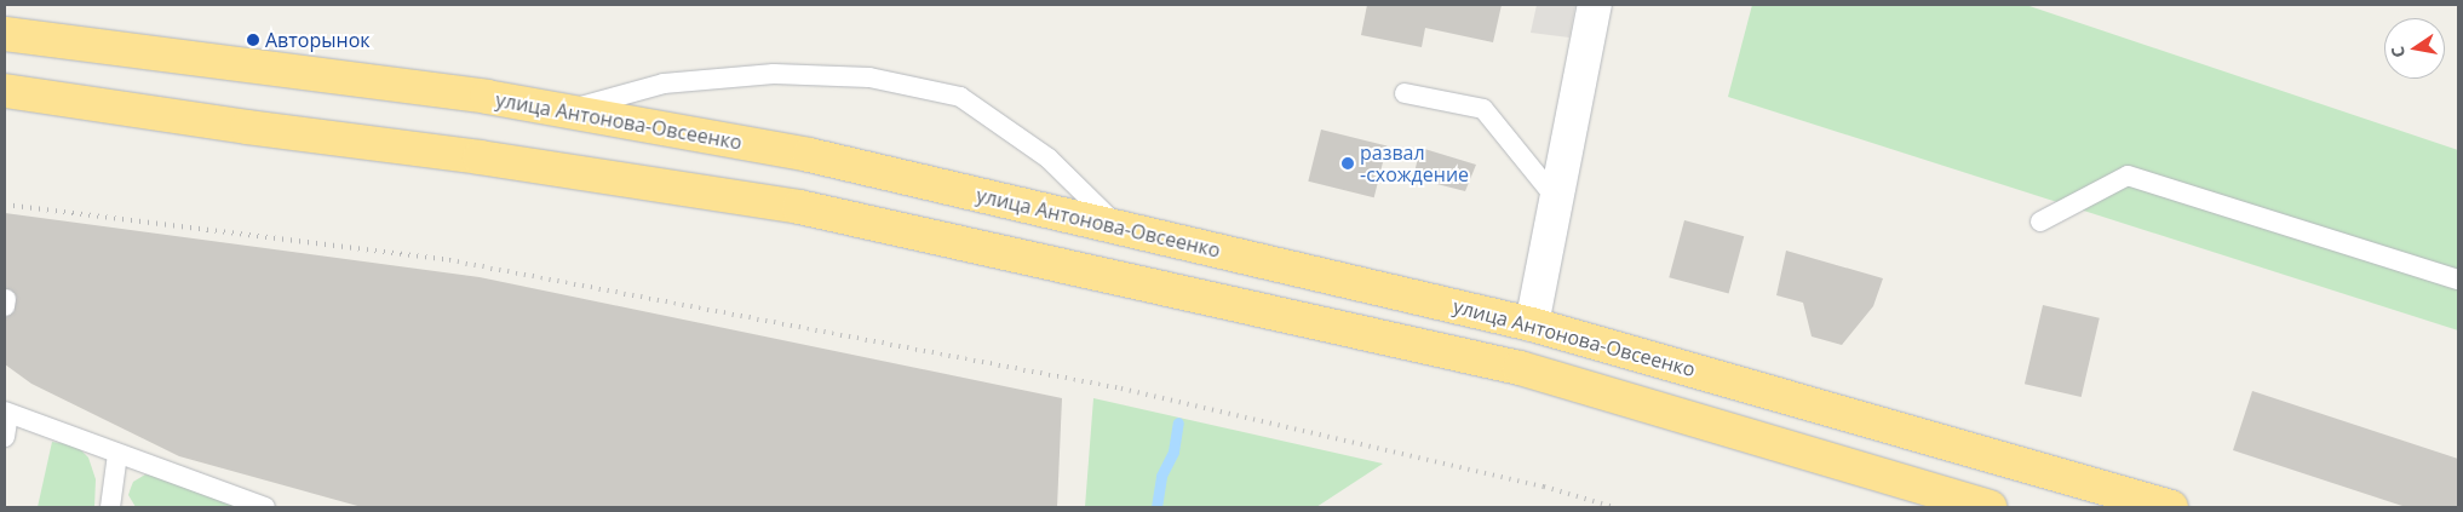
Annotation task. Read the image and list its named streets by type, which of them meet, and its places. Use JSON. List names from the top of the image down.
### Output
{
  "streets": {
    "highway": ["улица Антонова-Овсеенко"]
  },
  "places": ["Авторынок", "развал -схождение"],
  "north": "left"
}
